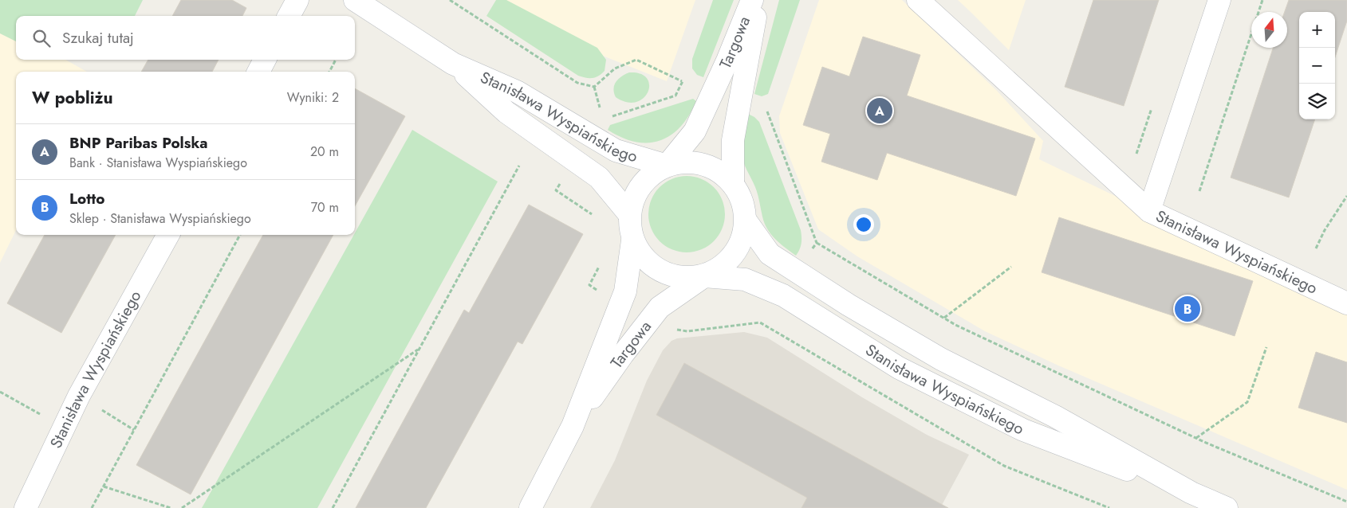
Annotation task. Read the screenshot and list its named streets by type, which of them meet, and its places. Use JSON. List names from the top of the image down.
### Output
{
  "streets": {
    "street": ["Targowa", "Stanisława Wyspiańskiego"]
  },
  "crossings": [
    ["Targowa", "Stanisława Wyspiańskiego"]
  ],
  "north": "top",
  "page": {
    "map_buttons": ["+", "−"],
    "search": "Szukaj tutaj",
    "heading": ["W pobliżu", "Wyniki: 2"],
    "pins": ["A", "B"],
    "list": [
      {
        "mark": "A",
        "name": "BNP Paribas Polska",
        "note": "Bank · Stanisława Wyspiańskiego",
        "value": "20 m"
      },
      {
        "mark": "B",
        "name": "Lotto",
        "note": "Sklep · Stanisława Wyspiańskiego",
        "value": "70 m"
      }
    ]
  }
}
